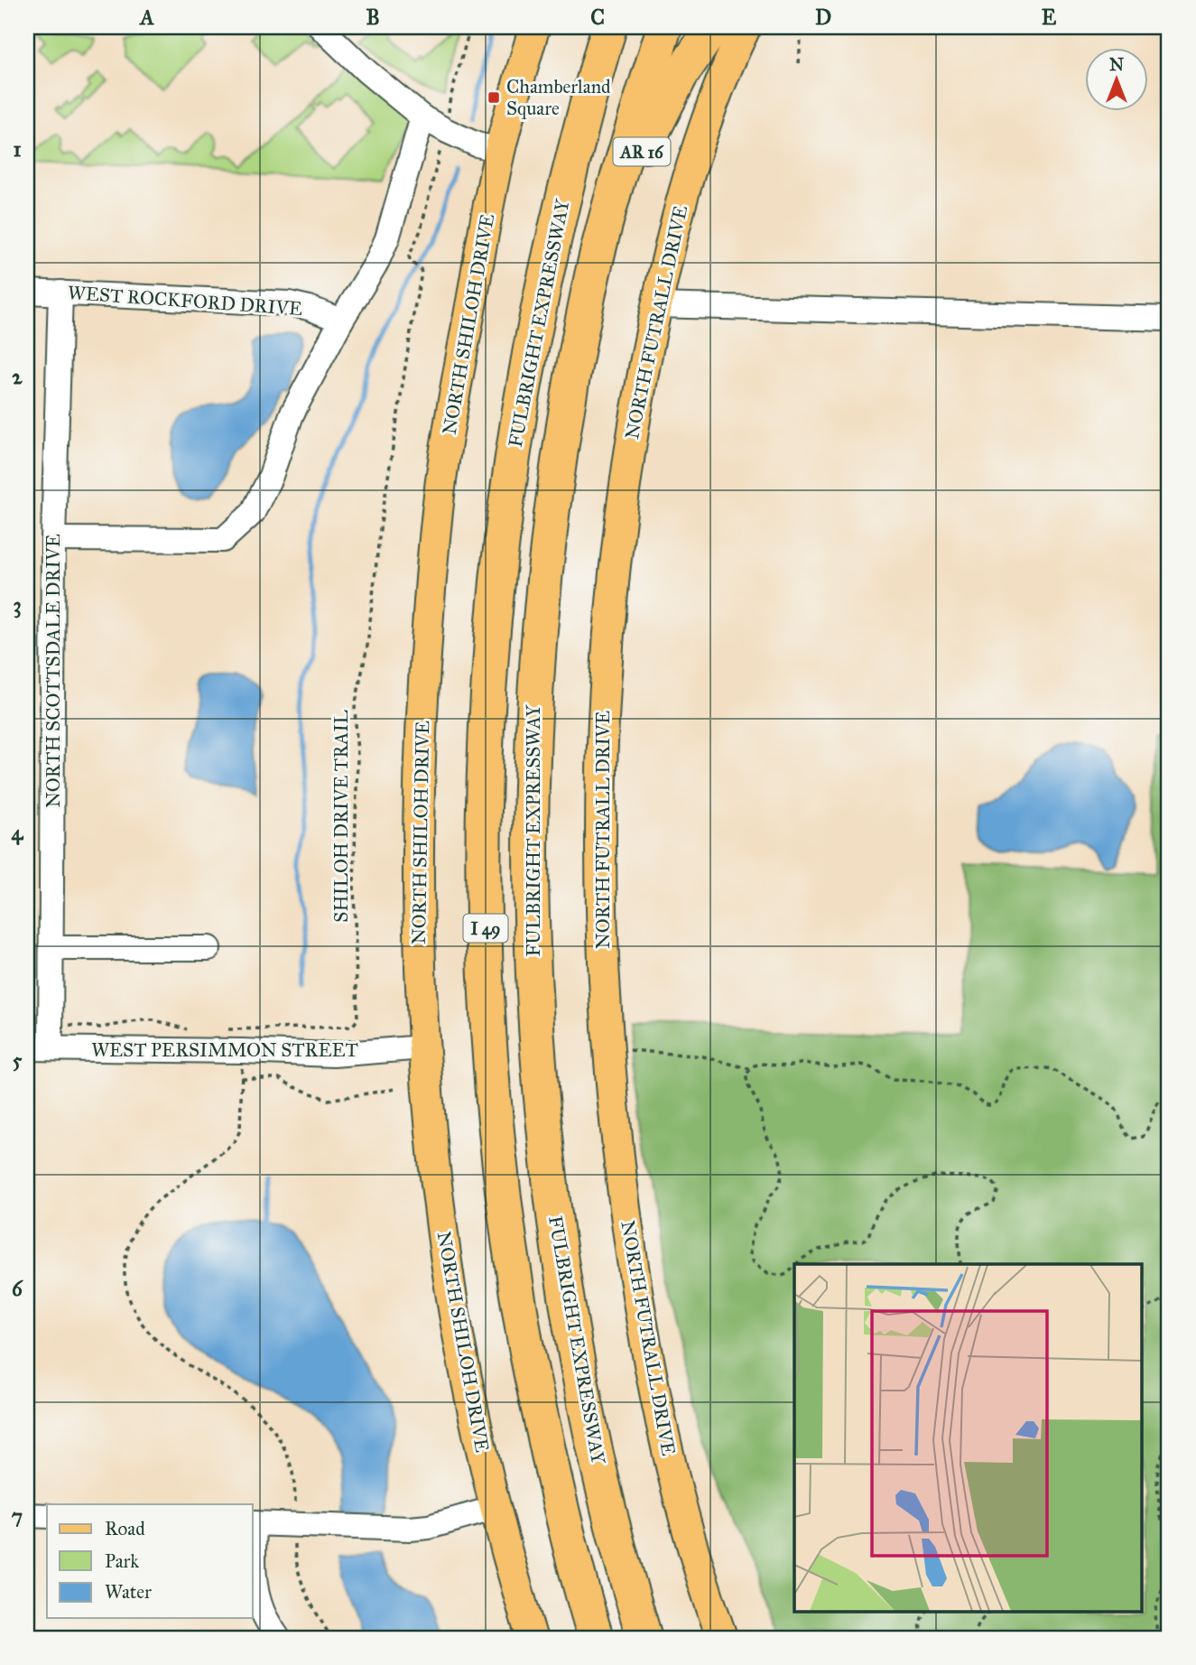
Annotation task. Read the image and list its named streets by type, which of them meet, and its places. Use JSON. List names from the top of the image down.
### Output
{
  "streets": {
    "highway": ["AR 16", "FULBRIGHT EXPRESSWAY", "I 49"],
    "main road": ["NORTH FUTRALL DRIVE", "NORTH SHILOH DRIVE"],
    "street": ["WEST ROCKFORD DRIVE", "NORTH SCOTTSDALE DRIVE", "WEST PERSIMMON STREET"],
    "path": ["SHILOH DRIVE TRAIL"]
  },
  "crossings": [
    ["AR 16", "FULBRIGHT EXPRESSWAY"],
    ["WEST ROCKFORD DRIVE", "NORTH SCOTTSDALE DRIVE"],
    ["NORTH SHILOH DRIVE", "WEST PERSIMMON STREET"],
    ["NORTH SCOTTSDALE DRIVE", "WEST PERSIMMON STREET"]
  ],
  "places": {
    "transit": ["Chamberland Square"]
  },
  "legend": ["Road", "Park", "Water"],
  "north": "top",
  "grid": {
    "columns": [
      "A",
      "B",
      "C",
      "D",
      "E"
    ],
    "rows": [
      "1",
      "2",
      "3",
      "4",
      "5",
      "6",
      "7"
    ]
  }
}
